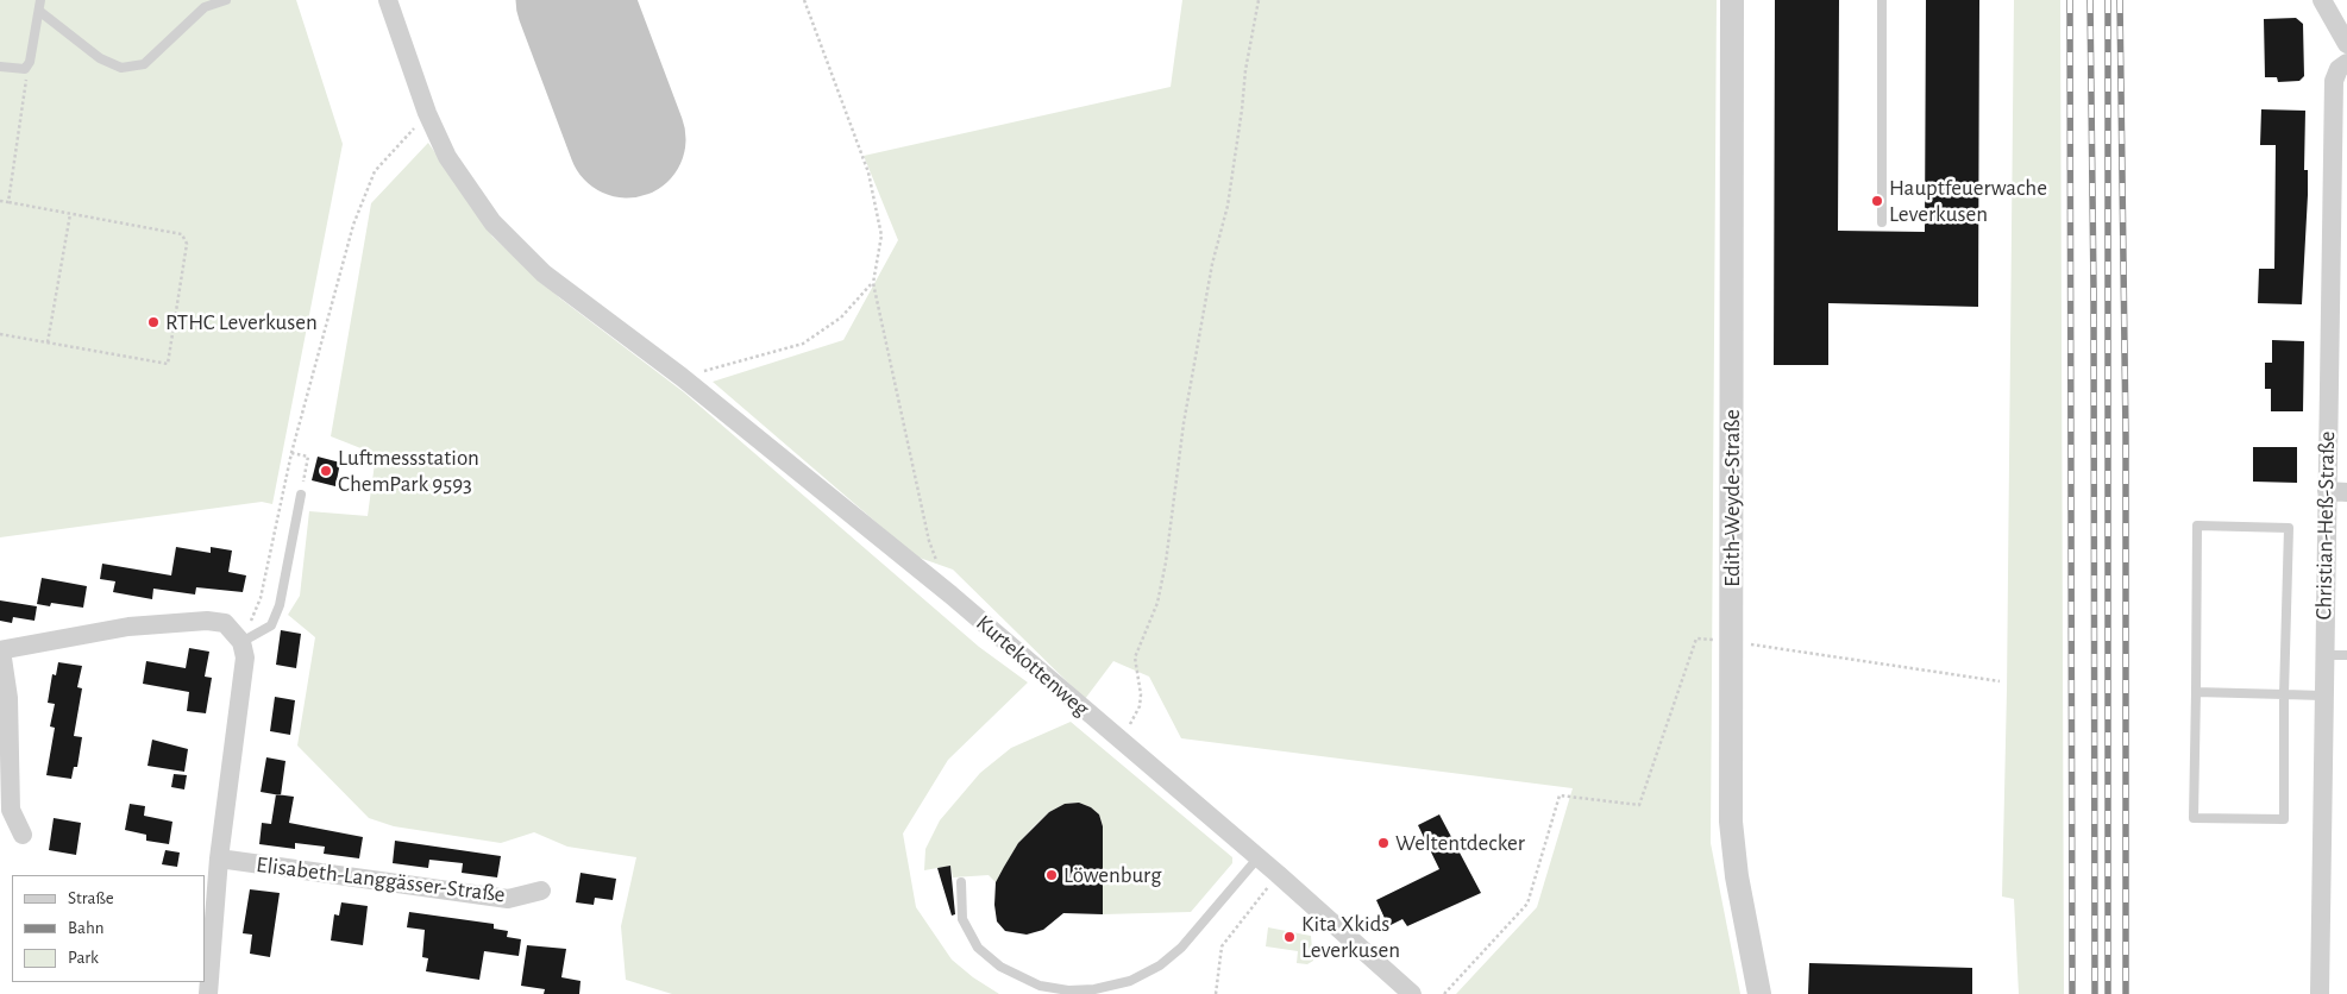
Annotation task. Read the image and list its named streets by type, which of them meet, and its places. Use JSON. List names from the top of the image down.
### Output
{
  "streets": {
    "street": [
      "Edith-Weyde-Straße",
      "Christian-Heß-Straße",
      "Kurtekottenweg",
      "Elisabeth-Langgässer-Straße"
    ]
  },
  "places": [
    "Hauptfeuerwache Leverkusen",
    "RTHC Leverkusen",
    "Luftmessstation ChemPark 9593",
    "Weltentdecker",
    "Löwenburg",
    "Kita Xkids Leverkusen"
  ],
  "legend": ["Straße", "Bahn", "Park"]
}
